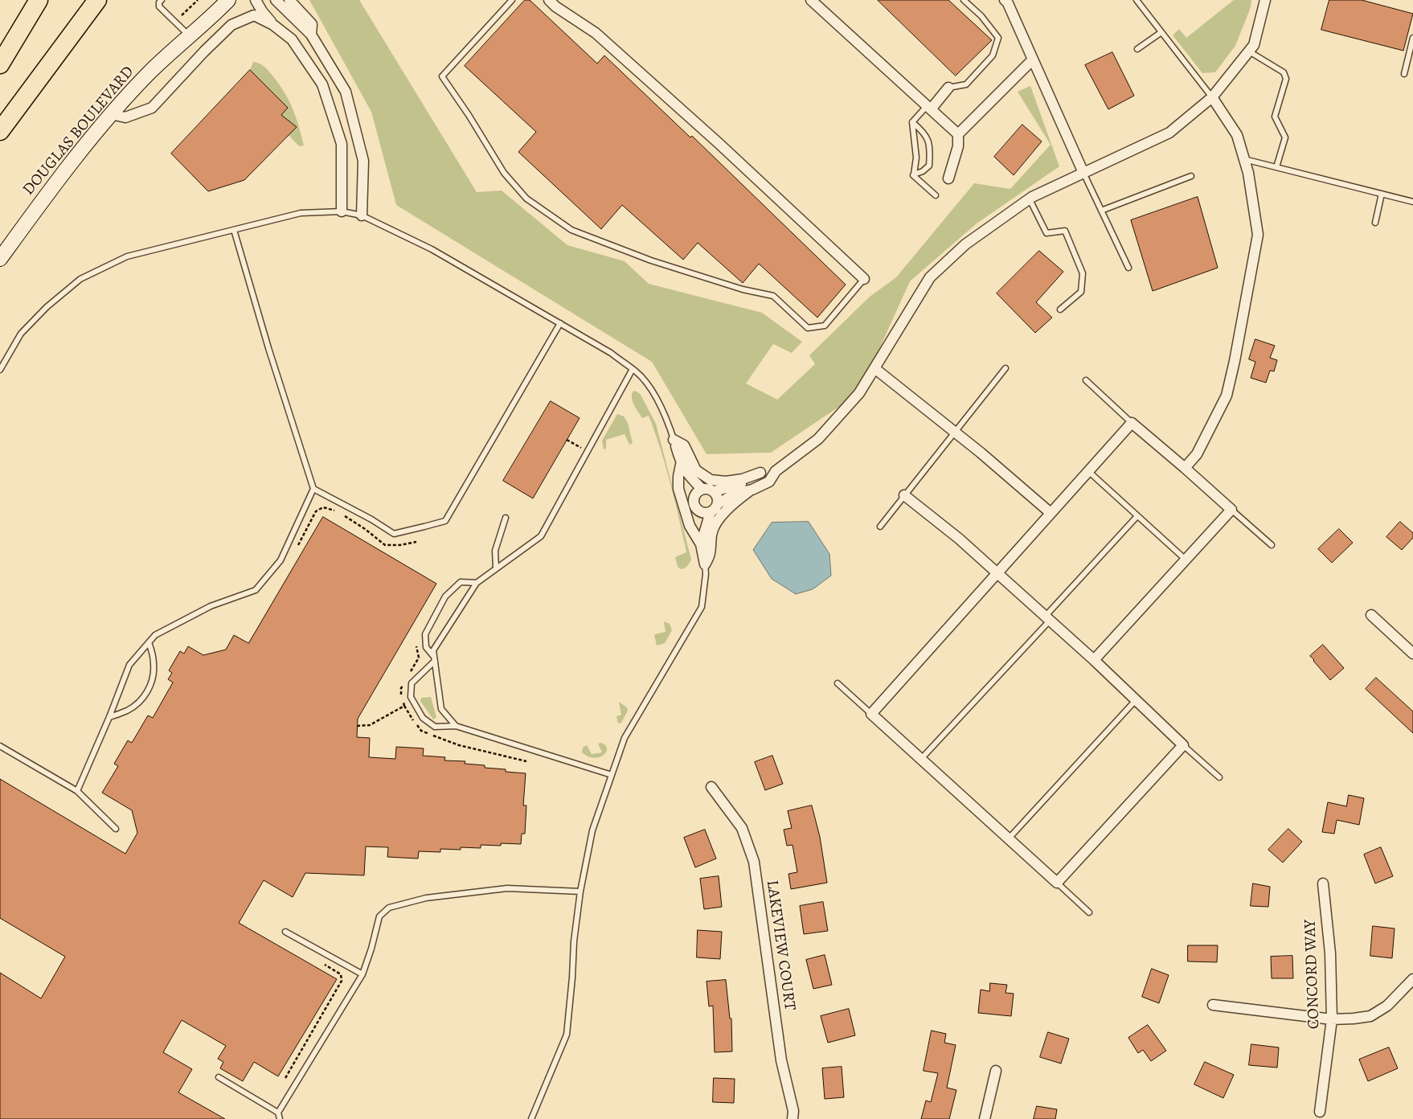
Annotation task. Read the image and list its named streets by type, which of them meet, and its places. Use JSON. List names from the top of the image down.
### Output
{
  "streets": {
    "main road": ["DOUGLAS BOULEVARD"],
    "street": ["LAKEVIEW COURT", "CONCORD WAY"]
  }
}
